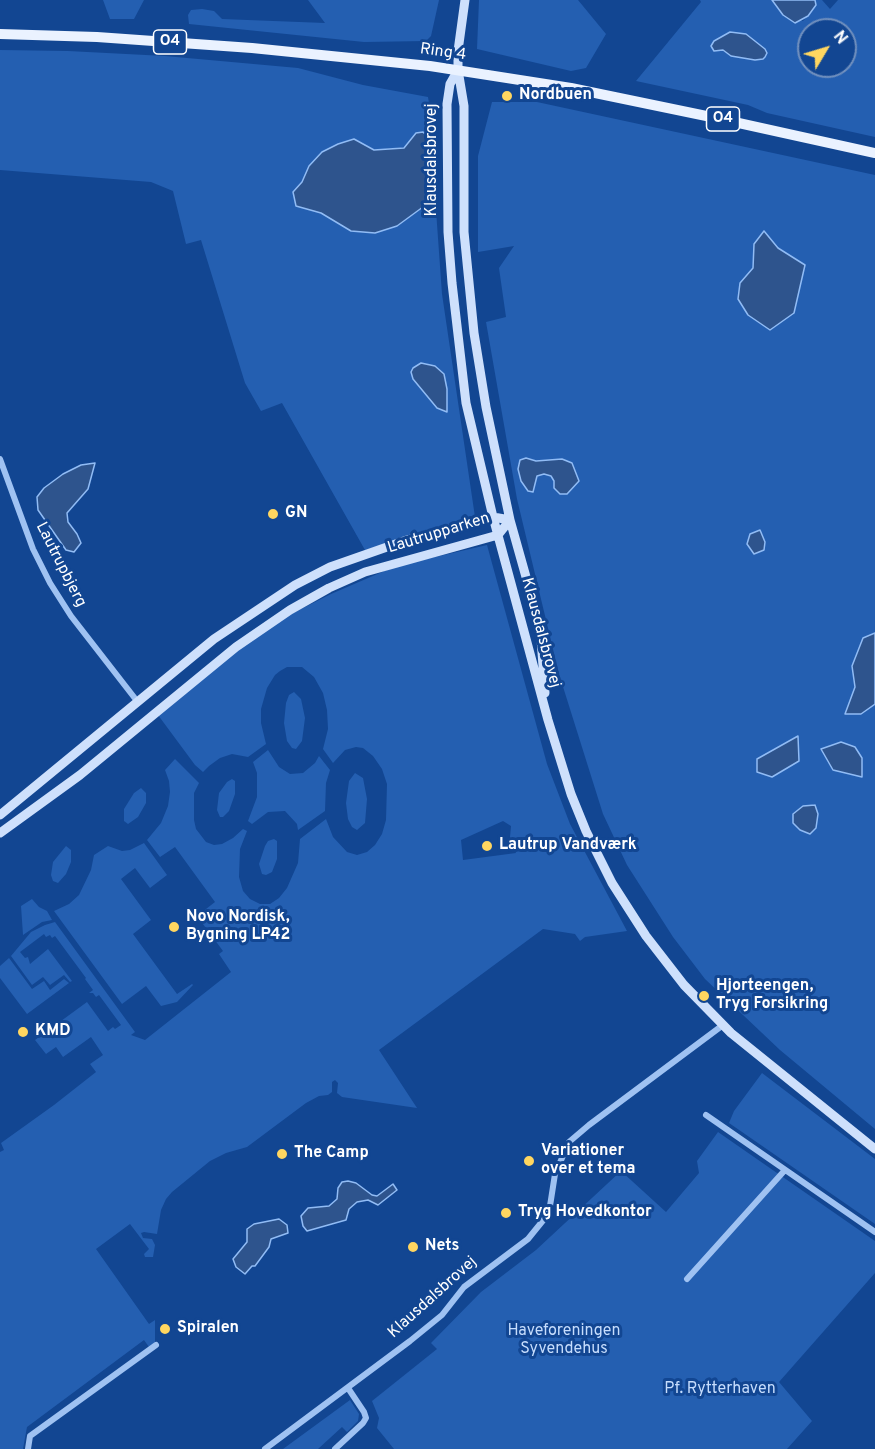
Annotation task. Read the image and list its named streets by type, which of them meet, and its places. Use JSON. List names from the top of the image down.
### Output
{
  "streets": {
    "main road": ["O4", "Ring 4"],
    "street": ["Klausdalsbrovej", "Lautrupparken", "Lautrupbjerg"]
  },
  "crossings": [
    ["Ring 4", "Klausdalsbrovej"],
    ["Klausdalsbrovej", "Lautrupparken"],
    ["Lautrupparken", "Lautrupbjerg"]
  ],
  "parks": ["Haveforeningen Syvendehus", "Pf. Rytterhaven"],
  "places": [
    "Nordbuen",
    "GN",
    "Lautrup Vandværk",
    "Novo Nordisk, Bygning LP42",
    "Hjorteengen, Tryg Forsikring",
    "KMD",
    "The Camp",
    "Variationer over et tema",
    "Tryg Hovedkontor",
    "Nets",
    "Spiralen"
  ],
  "north": "top right"
}
